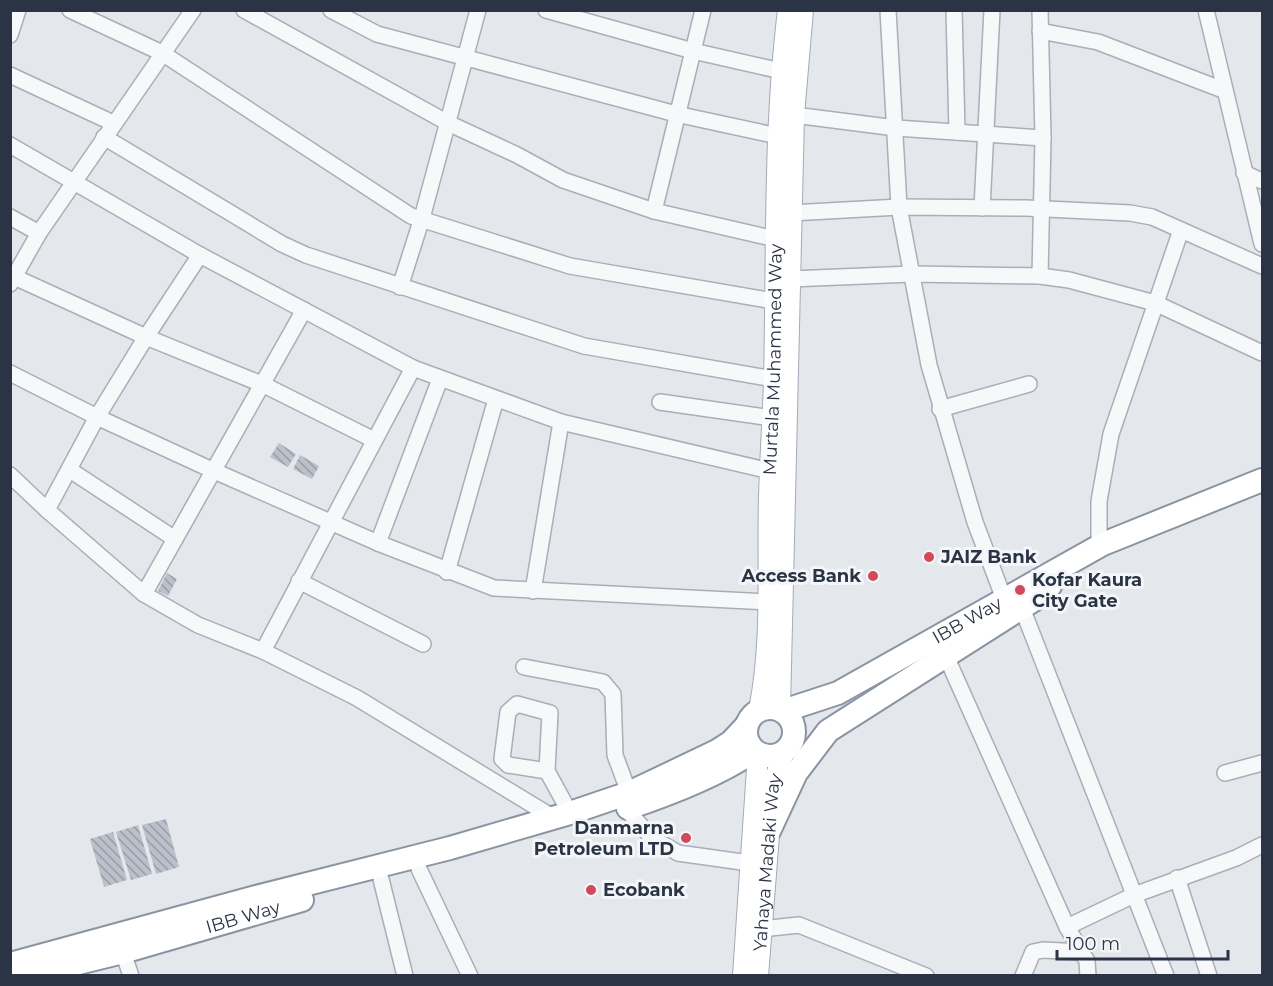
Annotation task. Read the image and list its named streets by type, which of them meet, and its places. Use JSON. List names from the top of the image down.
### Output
{
  "streets": {
    "highway": ["IBB Way"],
    "main road": ["Murtala Muhammed Way", "Yahaya Madaki Way"]
  },
  "crossings": [
    ["Murtala Muhammed Way", "IBB Way"],
    ["Murtala Muhammed Way", "Yahaya Madaki Way"],
    ["IBB Way", "Yahaya Madaki Way"]
  ],
  "places": [
    "JAIZ Bank",
    "Access Bank",
    "Kofar Kaura City Gate",
    "Danmarna Petroleum LTD",
    "Ecobank"
  ],
  "scale_bar": "100 m"
}
